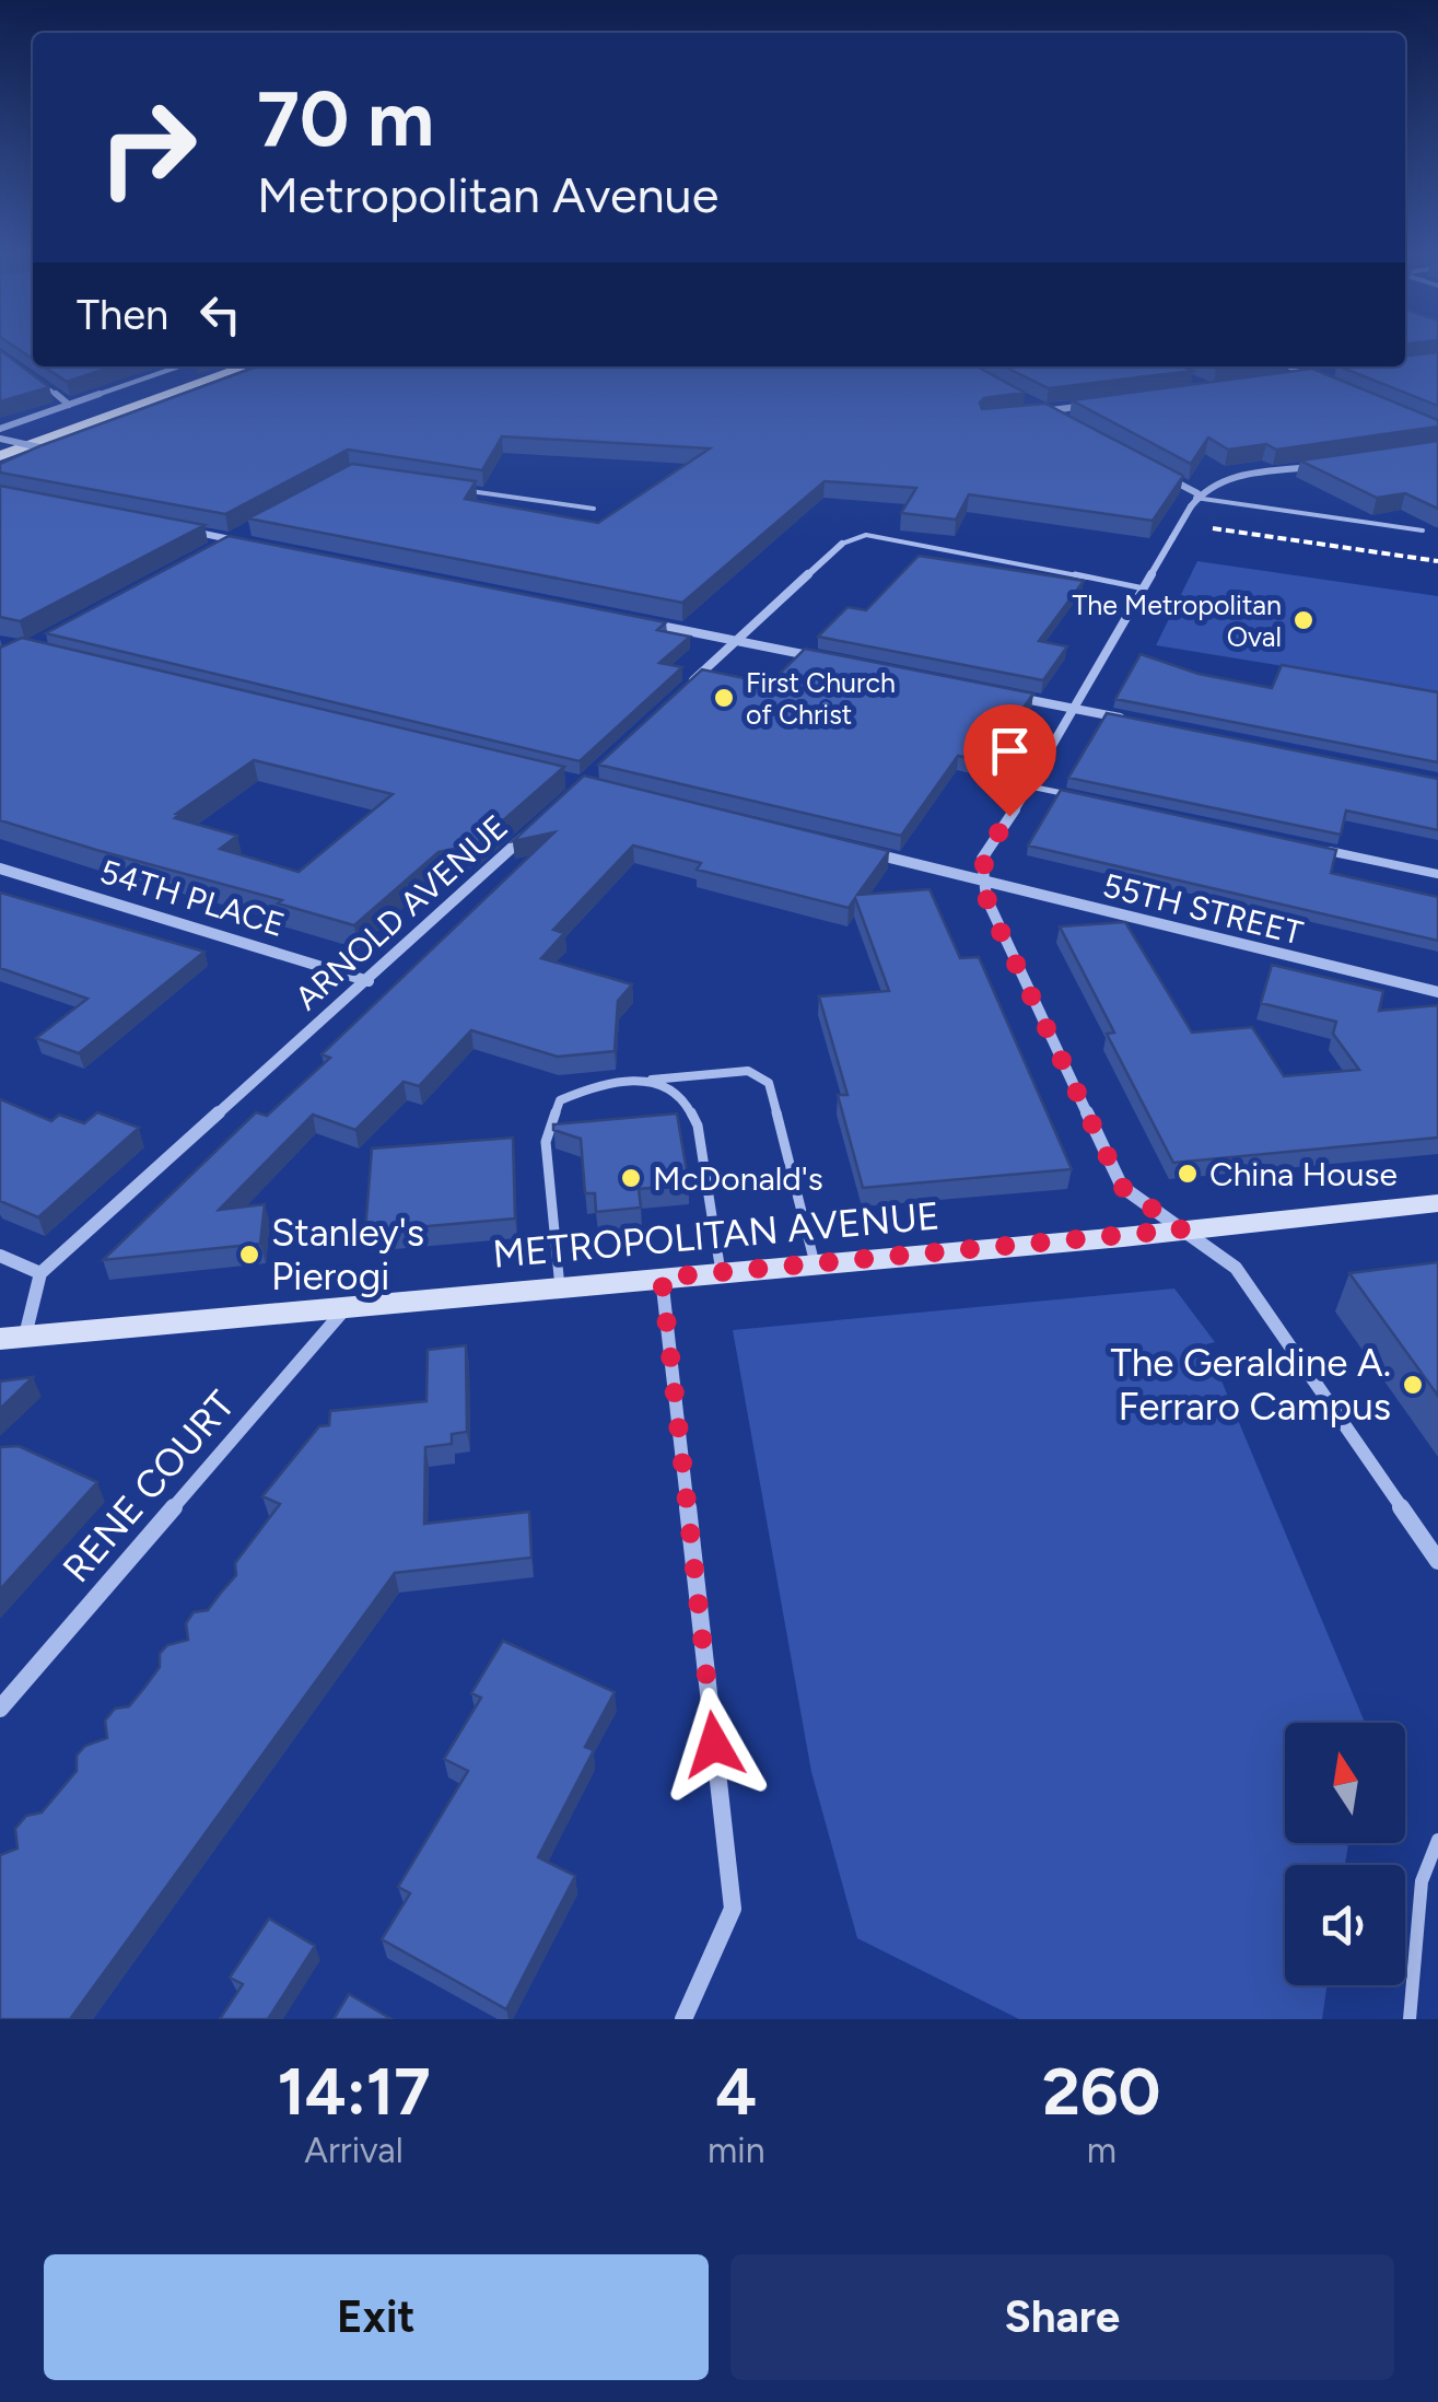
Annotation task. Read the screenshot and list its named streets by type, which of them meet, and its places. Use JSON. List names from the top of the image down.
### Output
{
  "streets": {
    "main road": ["METROPOLITAN AVENUE"],
    "street": [
      "54TH PLACE",
      "55TH STREET",
      "ARNOLD AVENUE",
      "RENE COURT"
    ]
  },
  "crossings": [
    ["54TH PLACE", "ARNOLD AVENUE"],
    ["METROPOLITAN AVENUE", "RENE COURT"]
  ],
  "places": [
    "The Metropolitan Oval",
    "First Church of Christ",
    "China House",
    "McDonald's",
    "Stanley's Pierogi",
    "The Geraldine A. Ferraro Campus"
  ],
  "north": "top",
  "page": {
    "turn": ["70 m", "Metropolitan Avenue"],
    "then": "Then",
    "eta": [
      "14:17",
      "Arrival",
      "4",
      "min",
      "260",
      "m"
    ],
    "buttons": ["Exit", "Share"]
  }
}
